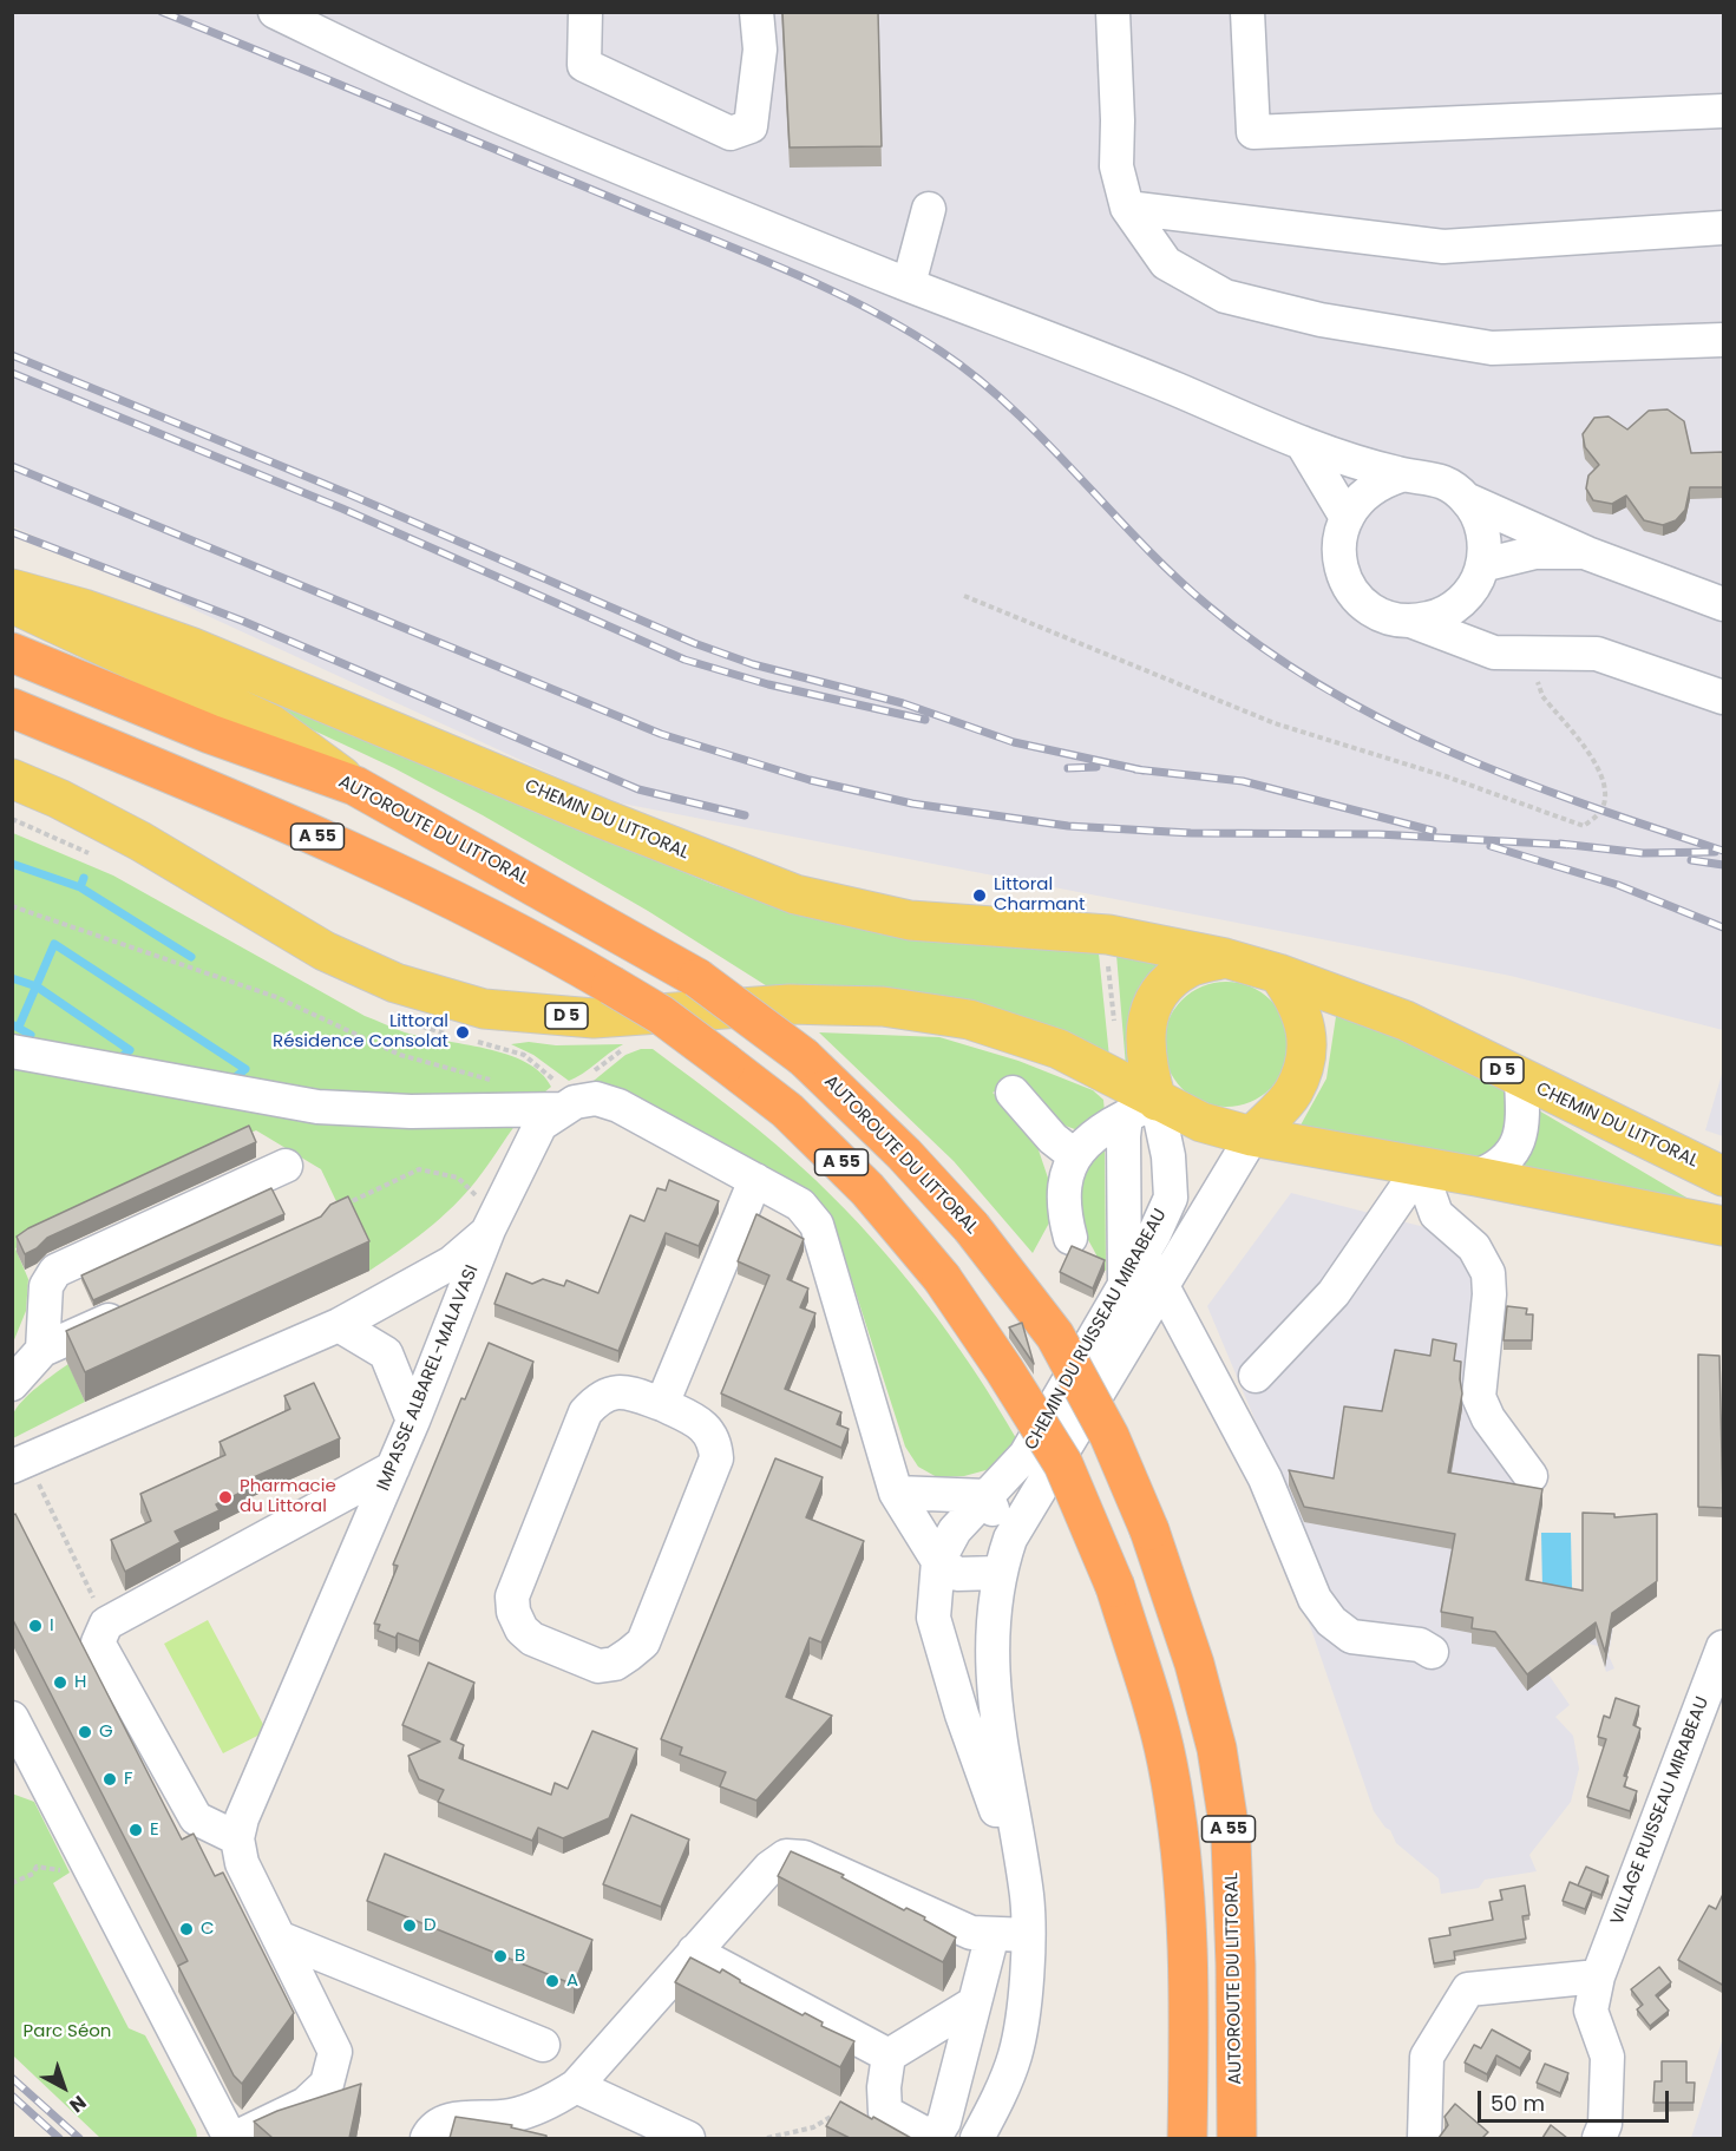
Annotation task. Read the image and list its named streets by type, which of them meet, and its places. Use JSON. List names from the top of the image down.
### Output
{
  "streets": {
    "highway": ["AUTOROUTE DU LITTORAL", "A 55"],
    "main road": ["CHEMIN DU LITTORAL", "D 5"],
    "street": ["CHEMIN DU RUISSEAU MIRABEAU", "IMPASSE ALBAREL-MALAVASI", "VILLAGE RUISSEAU MIRABEAU"]
  },
  "crossings": [
    ["CHEMIN DU LITTORAL", "D 5"],
    ["CHEMIN DU LITTORAL", "CHEMIN DU RUISSEAU MIRABEAU"],
    ["D 5", "CHEMIN DU RUISSEAU MIRABEAU"],
    ["CHEMIN DU RUISSEAU MIRABEAU", "IMPASSE ALBAREL-MALAVASI"]
  ],
  "parks": ["Parc Séon"],
  "places": [
    "Littoral Charmant",
    "Littoral Résidence Consolat",
    "Pharmacie du Littoral",
    "I",
    "H",
    "G",
    "F",
    "E",
    "D",
    "C",
    "B",
    "A"
  ],
  "scale_bar": "50 m",
  "north": "bottom right"
}
